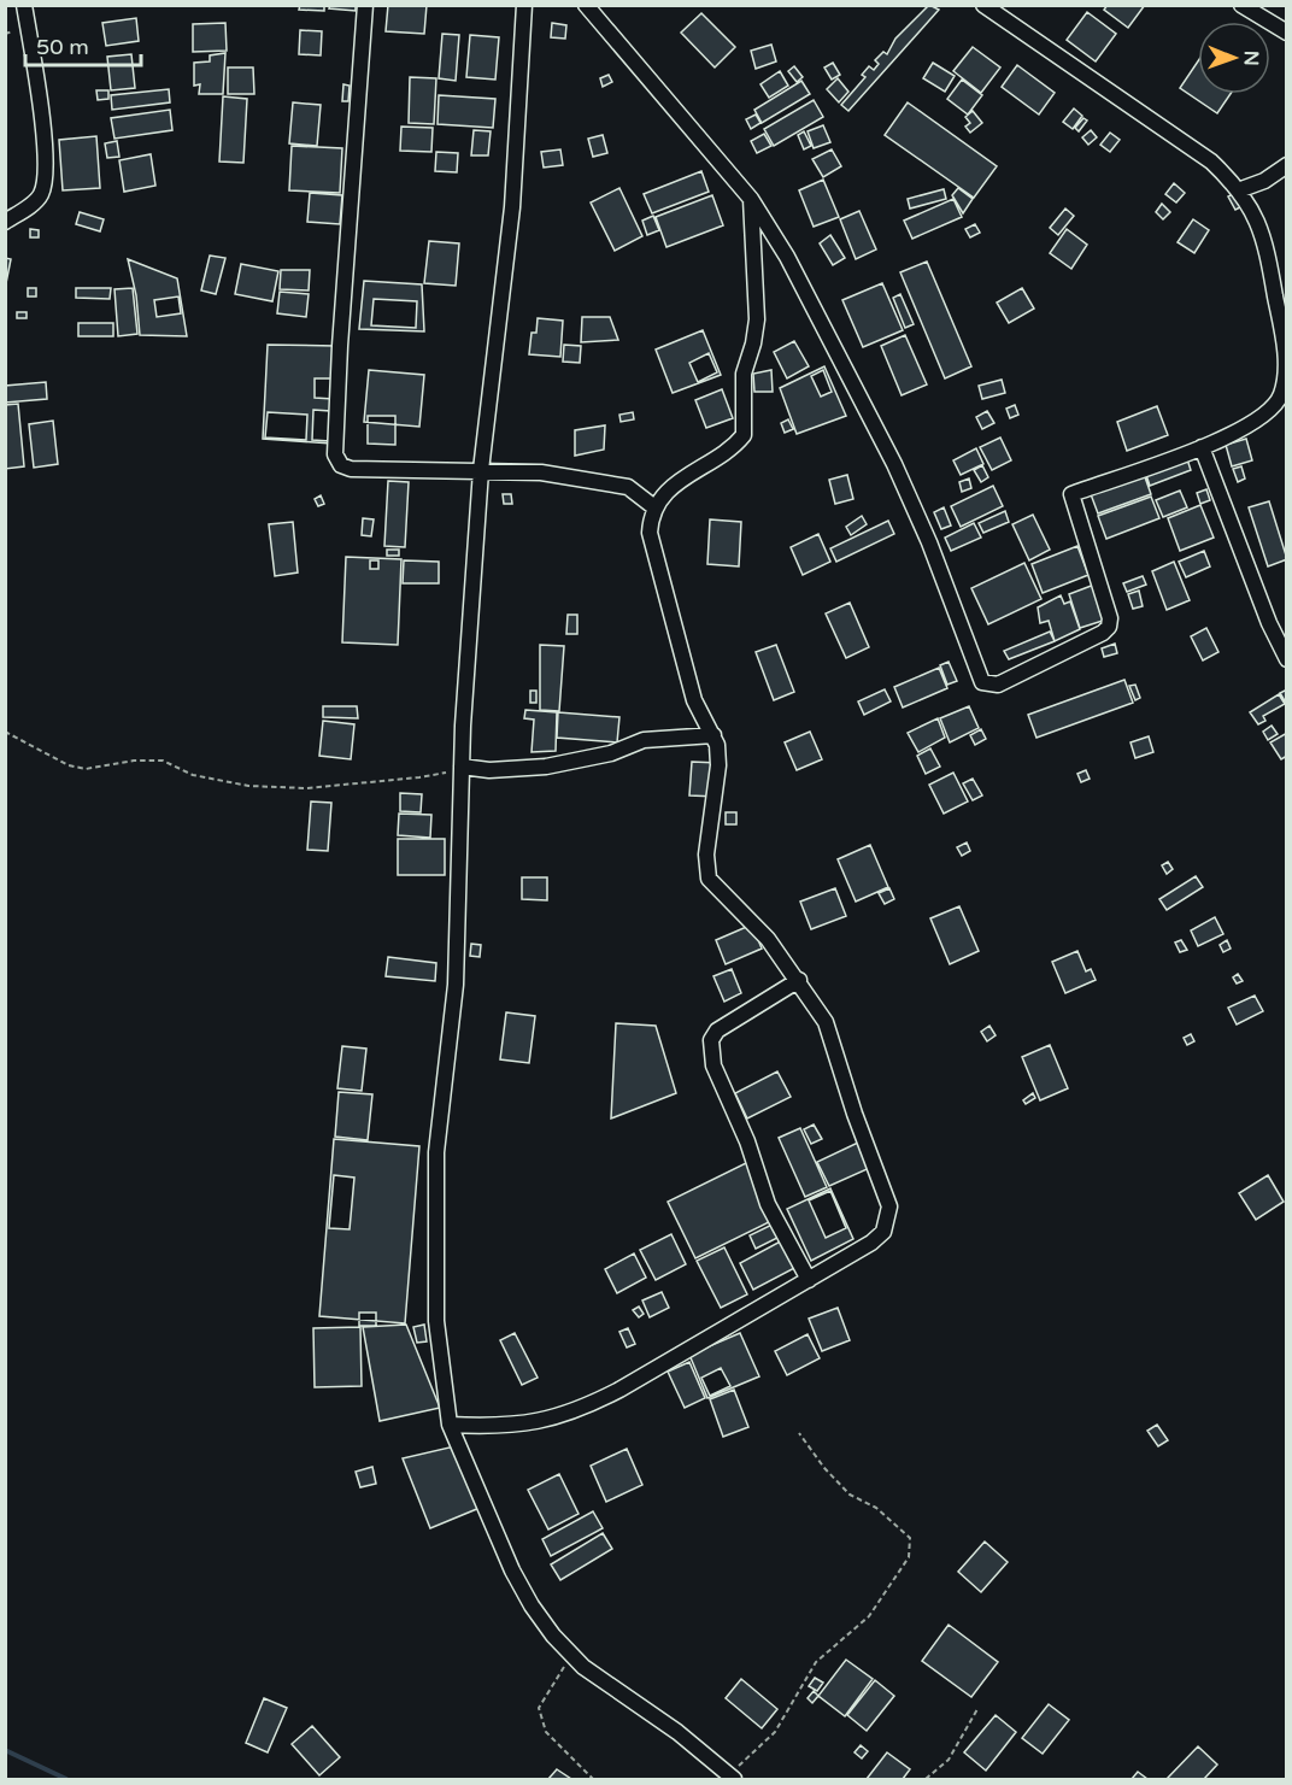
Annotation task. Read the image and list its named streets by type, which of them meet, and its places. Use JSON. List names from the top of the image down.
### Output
{
  "scale_bar": "50 m",
  "north": "right"
}
